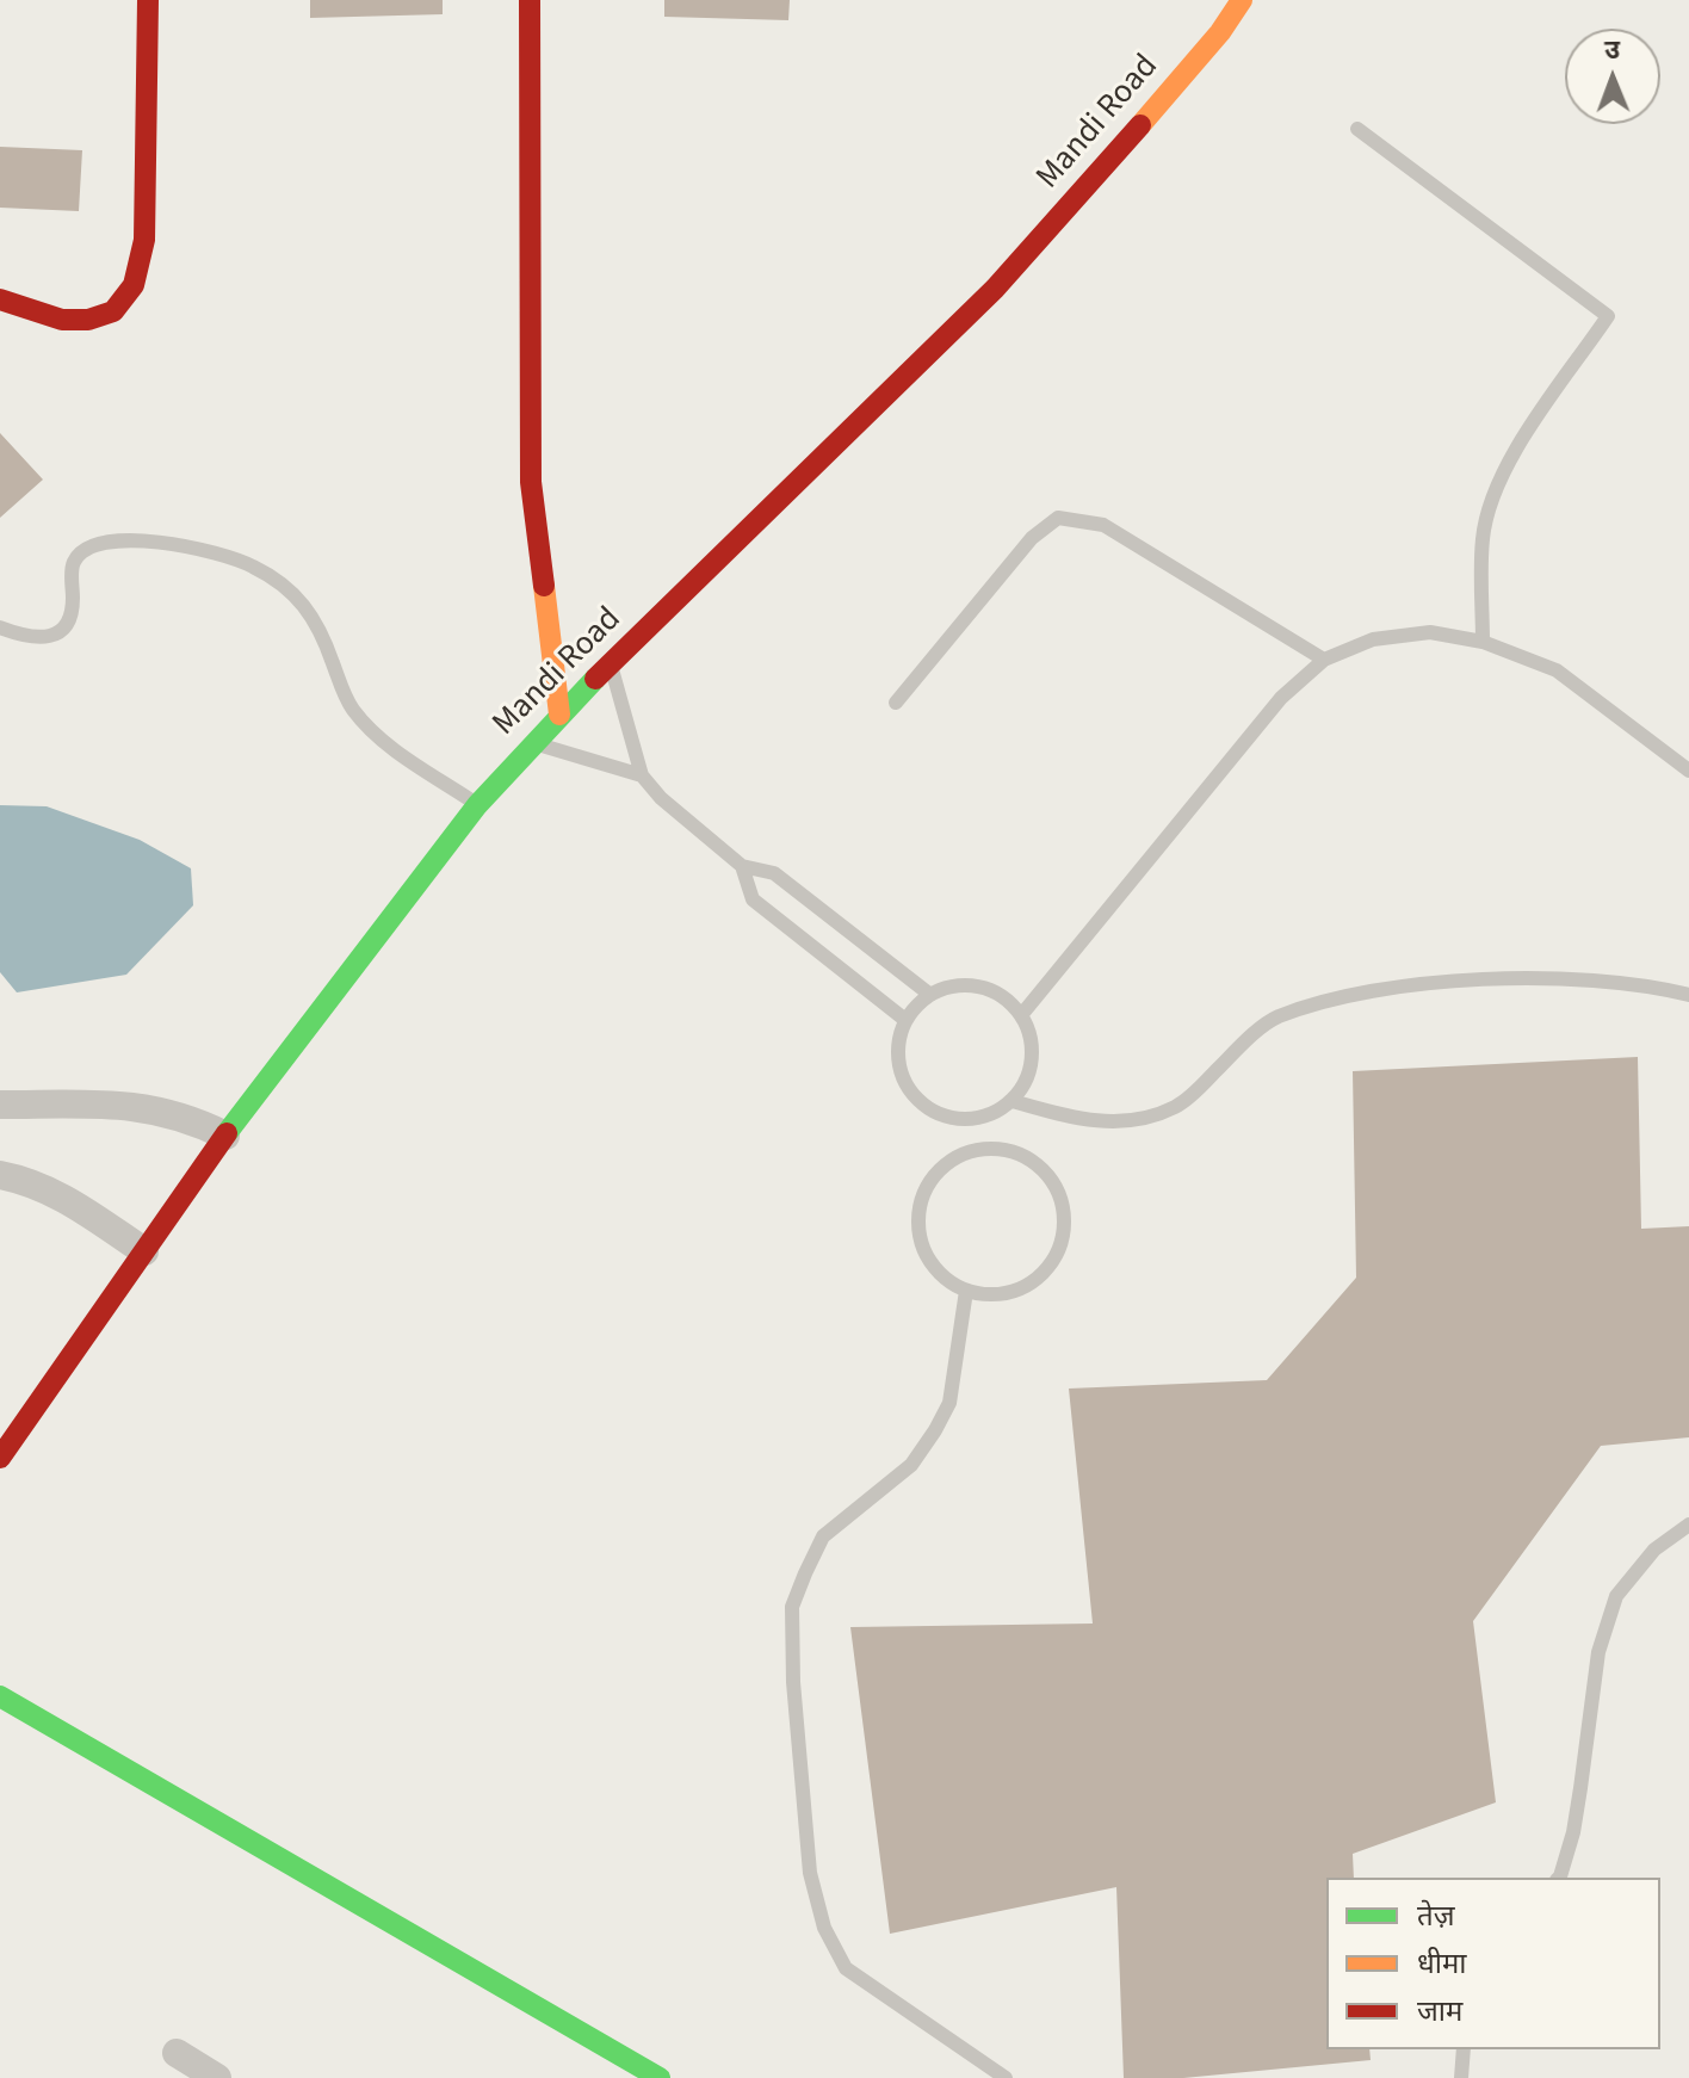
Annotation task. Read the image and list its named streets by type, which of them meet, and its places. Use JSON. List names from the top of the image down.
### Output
{
  "streets": {
    "street": ["Mandi Road"]
  },
  "legend": ["तेज़", "धीमा", "जाम"],
  "north": "top"
}
